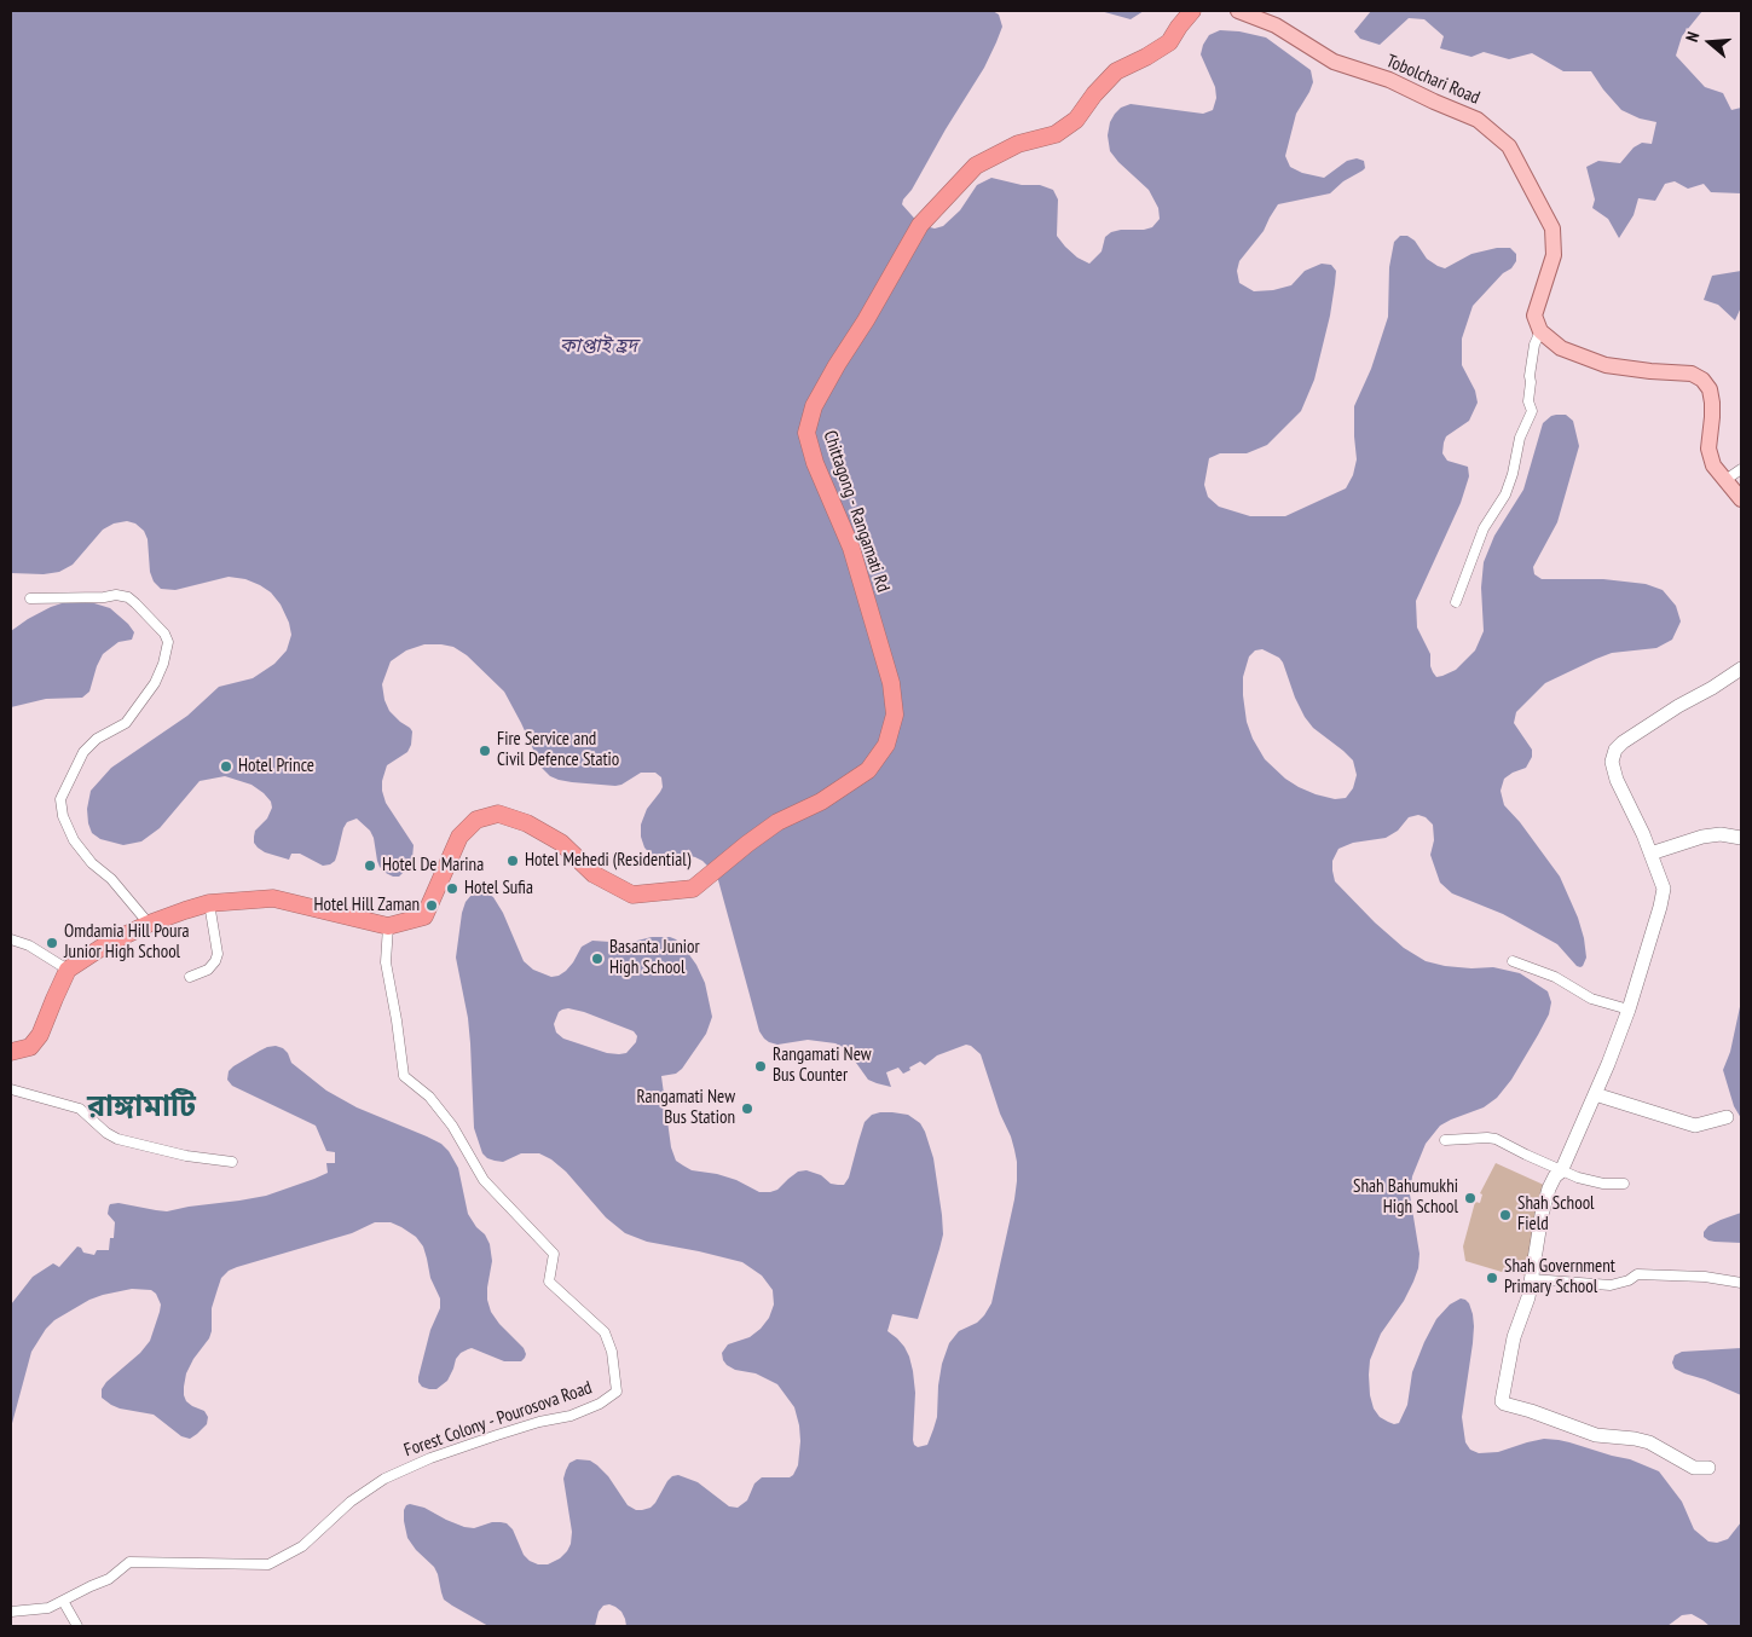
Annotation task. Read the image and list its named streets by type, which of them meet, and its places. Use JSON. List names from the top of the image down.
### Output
{
  "streets": {
    "highway": ["Chittagong - Rangamati Rd"],
    "main road": ["Tobolchari Road"],
    "street": ["Forest Colony - Pourosova Road"]
  },
  "crossings": [
    ["Chittagong - Rangamati Rd", "Forest Colony - Pourosova Road"]
  ],
  "districts": ["রাঙ্গামাটি"],
  "water": ["কাপ্তাই হ্রদ"],
  "places": [
    "Fire Service and Civil Defence Statio",
    "Hotel Prince",
    "Hotel Mehedi (Residential)",
    "Hotel De Marina",
    "Hotel Sufia",
    "Hotel Hill Zaman",
    "Omdamia Hill Poura Junior High School",
    "Basanta Junior High School",
    "Rangamati New Bus Counter",
    "Rangamati New Bus Station",
    "Shah Bahumukhi High School",
    "Shah School Field",
    "Shah Government Primary School"
  ],
  "north": "left"
}
